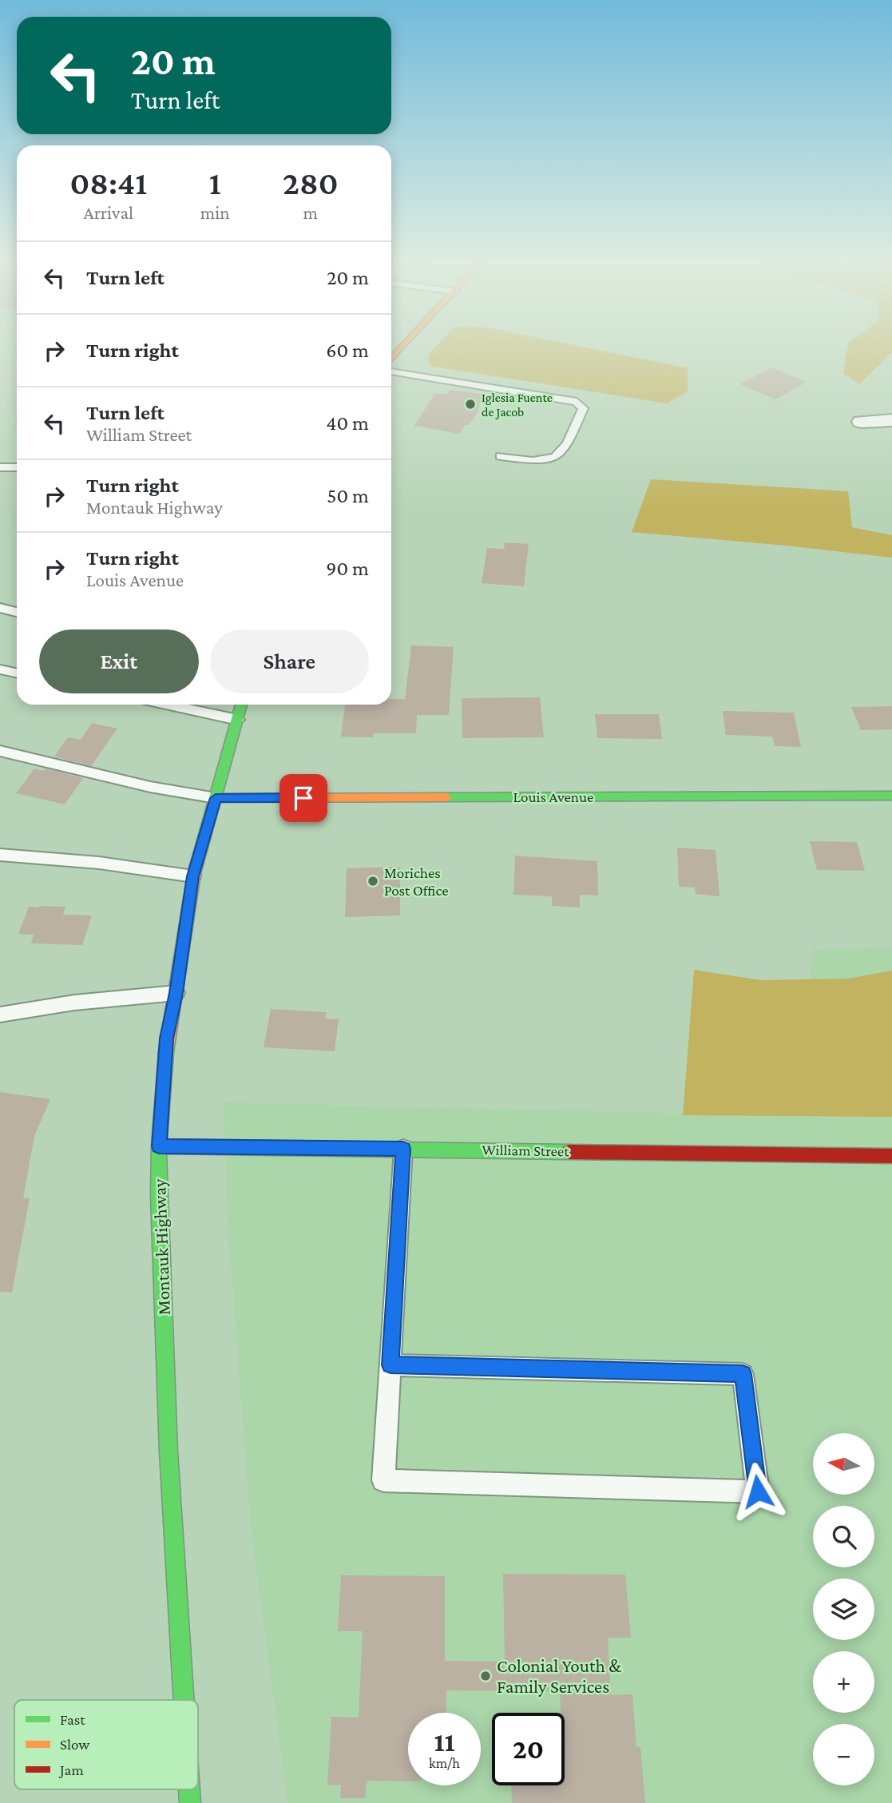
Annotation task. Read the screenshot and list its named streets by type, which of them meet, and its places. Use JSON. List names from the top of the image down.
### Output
{
  "streets": {
    "main road": ["Louis Avenue", "William Street", "Montauk Highway"]
  },
  "crossings": [
    ["Louis Avenue", "Montauk Highway"],
    ["William Street", "Montauk Highway"]
  ],
  "places": ["Iglesia Fuente de Jacob", "Moriches Post Office", "Colonial Youth & Family Services"],
  "legend": ["Fast", "Slow", "Jam"],
  "north": "left",
  "page": {
    "turn": ["20 m", "Turn left"],
    "eta": [
      "08:41",
      "Arrival",
      "1",
      "min",
      "280",
      "m"
    ],
    "list": [
      {
        "name": "Turn left",
        "value": "20 m"
      },
      {
        "name": "Turn right",
        "value": "60 m"
      },
      {
        "name": "Turn left",
        "note": "William Street",
        "value": "40 m"
      },
      {
        "name": "Turn right",
        "note": "Montauk Highway",
        "value": "50 m"
      },
      {
        "name": "Turn right",
        "note": "Louis Avenue",
        "value": "90 m"
      }
    ],
    "buttons": ["Exit", "Share"],
    "map_buttons": ["+", "−"],
    "speed": "11 km/h",
    "limit": "20"
  }
}
